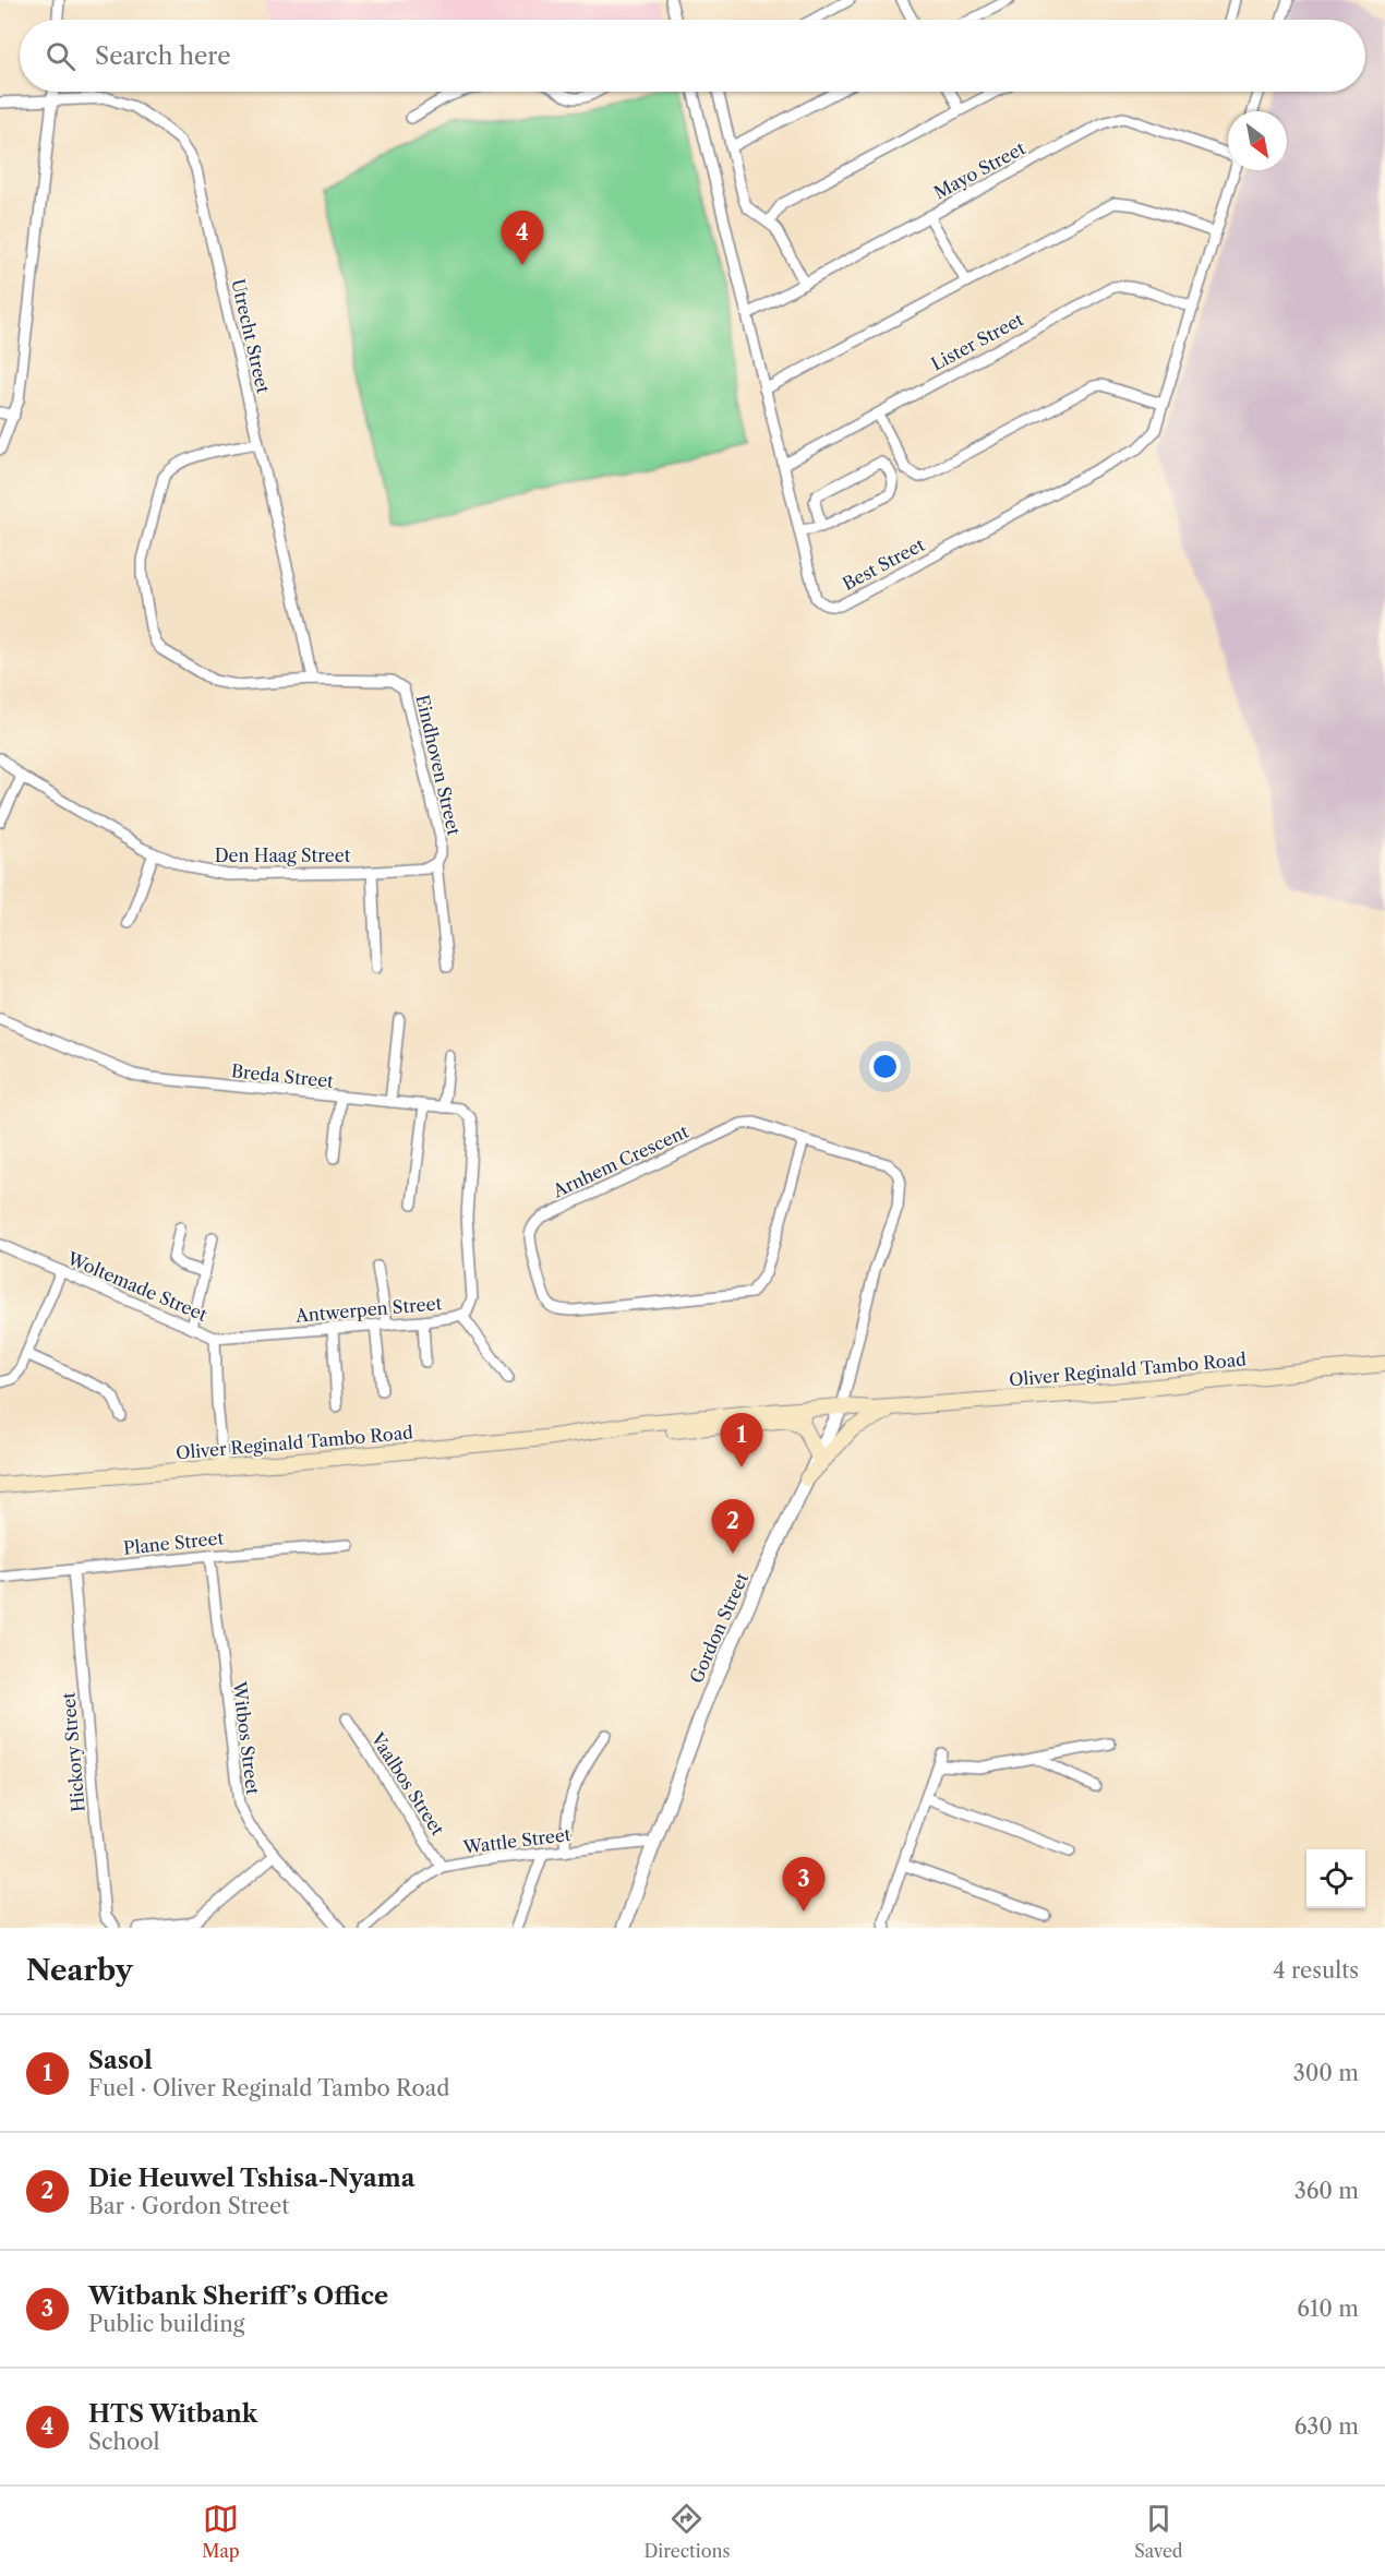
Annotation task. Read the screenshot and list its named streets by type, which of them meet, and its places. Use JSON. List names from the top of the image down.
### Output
{
  "streets": {
    "main road": ["Oliver Reginald Tambo Road"],
    "street": [
      "Mayo Street",
      "Utrecht Street",
      "Lister Street",
      "Best Street",
      "Eindhoven Street",
      "Den Haag Street",
      "Breda Street",
      "Arnhem Crescent",
      "Woltemade Street",
      "Antwerpen Street",
      "Plane Street",
      "Gordon Street",
      "Witbos Street",
      "Hickory Street",
      "Vaalbos Street",
      "Wattle Street"
    ]
  },
  "crossings": [
    ["Mayo Street", "Best Street"],
    ["Utrecht Street", "Eindhoven Street"],
    ["Lister Street", "Best Street"],
    ["Eindhoven Street", "Den Haag Street"],
    ["Breda Street", "Antwerpen Street"],
    ["Arnhem Crescent", "Gordon Street"],
    ["Woltemade Street", "Antwerpen Street"],
    ["Woltemade Street", "Oliver Reginald Tambo Road"],
    ["Oliver Reginald Tambo Road", "Gordon Street"],
    ["Plane Street", "Witbos Street"],
    ["Plane Street", "Hickory Street"],
    ["Gordon Street", "Wattle Street"],
    ["Vaalbos Street", "Wattle Street"]
  ],
  "north": "bottom right",
  "page": {
    "search": "Search here",
    "pins": [
      "4",
      "1",
      "2",
      "3"
    ],
    "heading": ["Nearby", "4 results"],
    "list": [
      {
        "mark": "1",
        "name": "Sasol",
        "note": "Fuel · Oliver Reginald Tambo Road",
        "value": "300 m"
      },
      {
        "mark": "2",
        "name": "Die Heuwel Tshisa-Nyama",
        "note": "Bar · Gordon Street",
        "value": "360 m"
      },
      {
        "mark": "3",
        "name": "Witbank Sheriff’s Office",
        "note": "Public building",
        "value": "610 m"
      },
      {
        "mark": "4",
        "name": "HTS Witbank",
        "note": "School",
        "value": "630 m"
      }
    ],
    "nav": ["Map", "Directions", "Saved"]
  }
}
